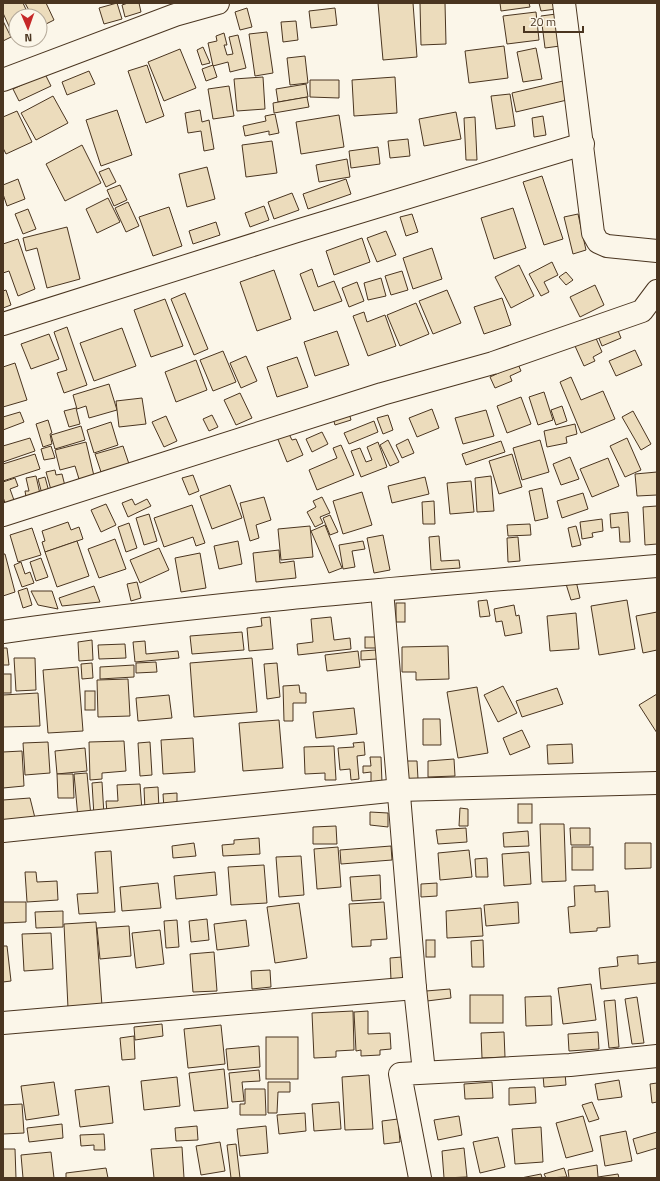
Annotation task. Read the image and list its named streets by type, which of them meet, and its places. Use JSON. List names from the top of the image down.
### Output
{
  "scale_bar": "20 m",
  "north": "bottom"
}
